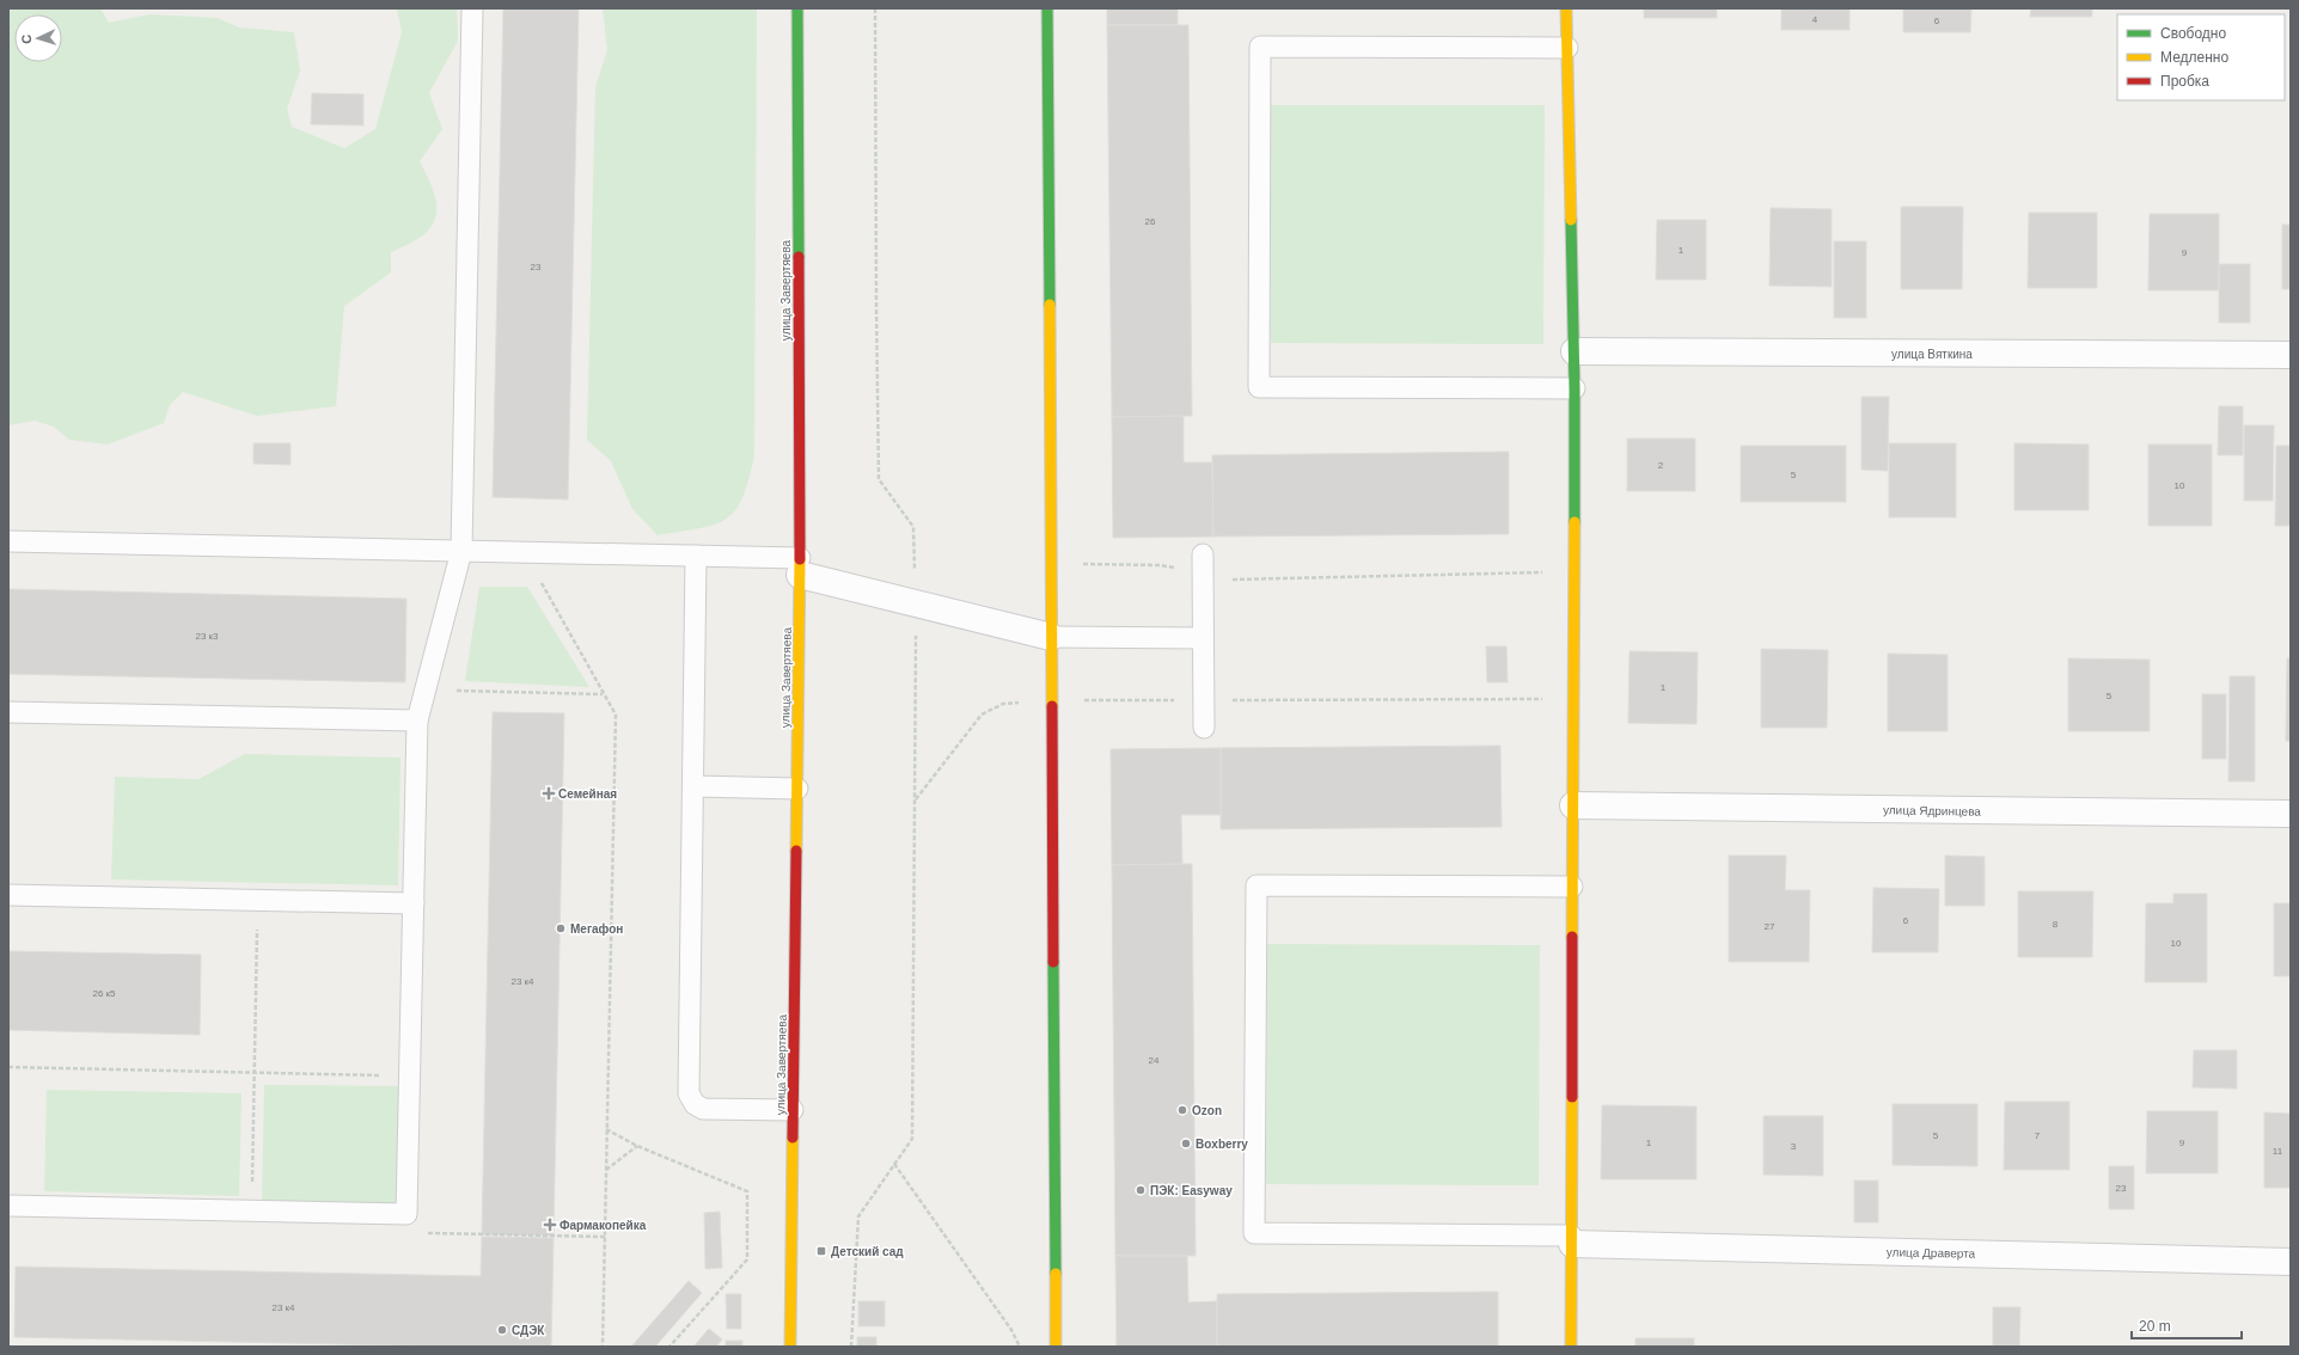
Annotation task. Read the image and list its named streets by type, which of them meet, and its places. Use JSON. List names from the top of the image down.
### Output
{
  "streets": {
    "street": [
      "улица Завертяева",
      "улица Вяткина",
      "улица Ядринцева",
      "улица Драверта"
    ]
  },
  "places": {
    "health": ["Семейная", "Фармакопейка"],
    "other": [
      "Мегафон",
      "Ozon",
      "Boxberry",
      "ПЭК: Easyway",
      "СДЭК"
    ],
    "transit": ["Детский сад"]
  },
  "house_numbers": [
    "4",
    "6",
    "26",
    "1",
    "9",
    "23",
    "2",
    "5",
    "10",
    "23 к3",
    "1",
    "5",
    "6",
    "8",
    "27",
    "10",
    "23 к4",
    "26 к5",
    "24",
    "5",
    "7",
    "1",
    "9",
    "3",
    "11",
    "23",
    "23 к4"
  ],
  "legend": ["Свободно", "Медленно", "Пробка"],
  "scale_bar": "20 m",
  "north": "left"
}
